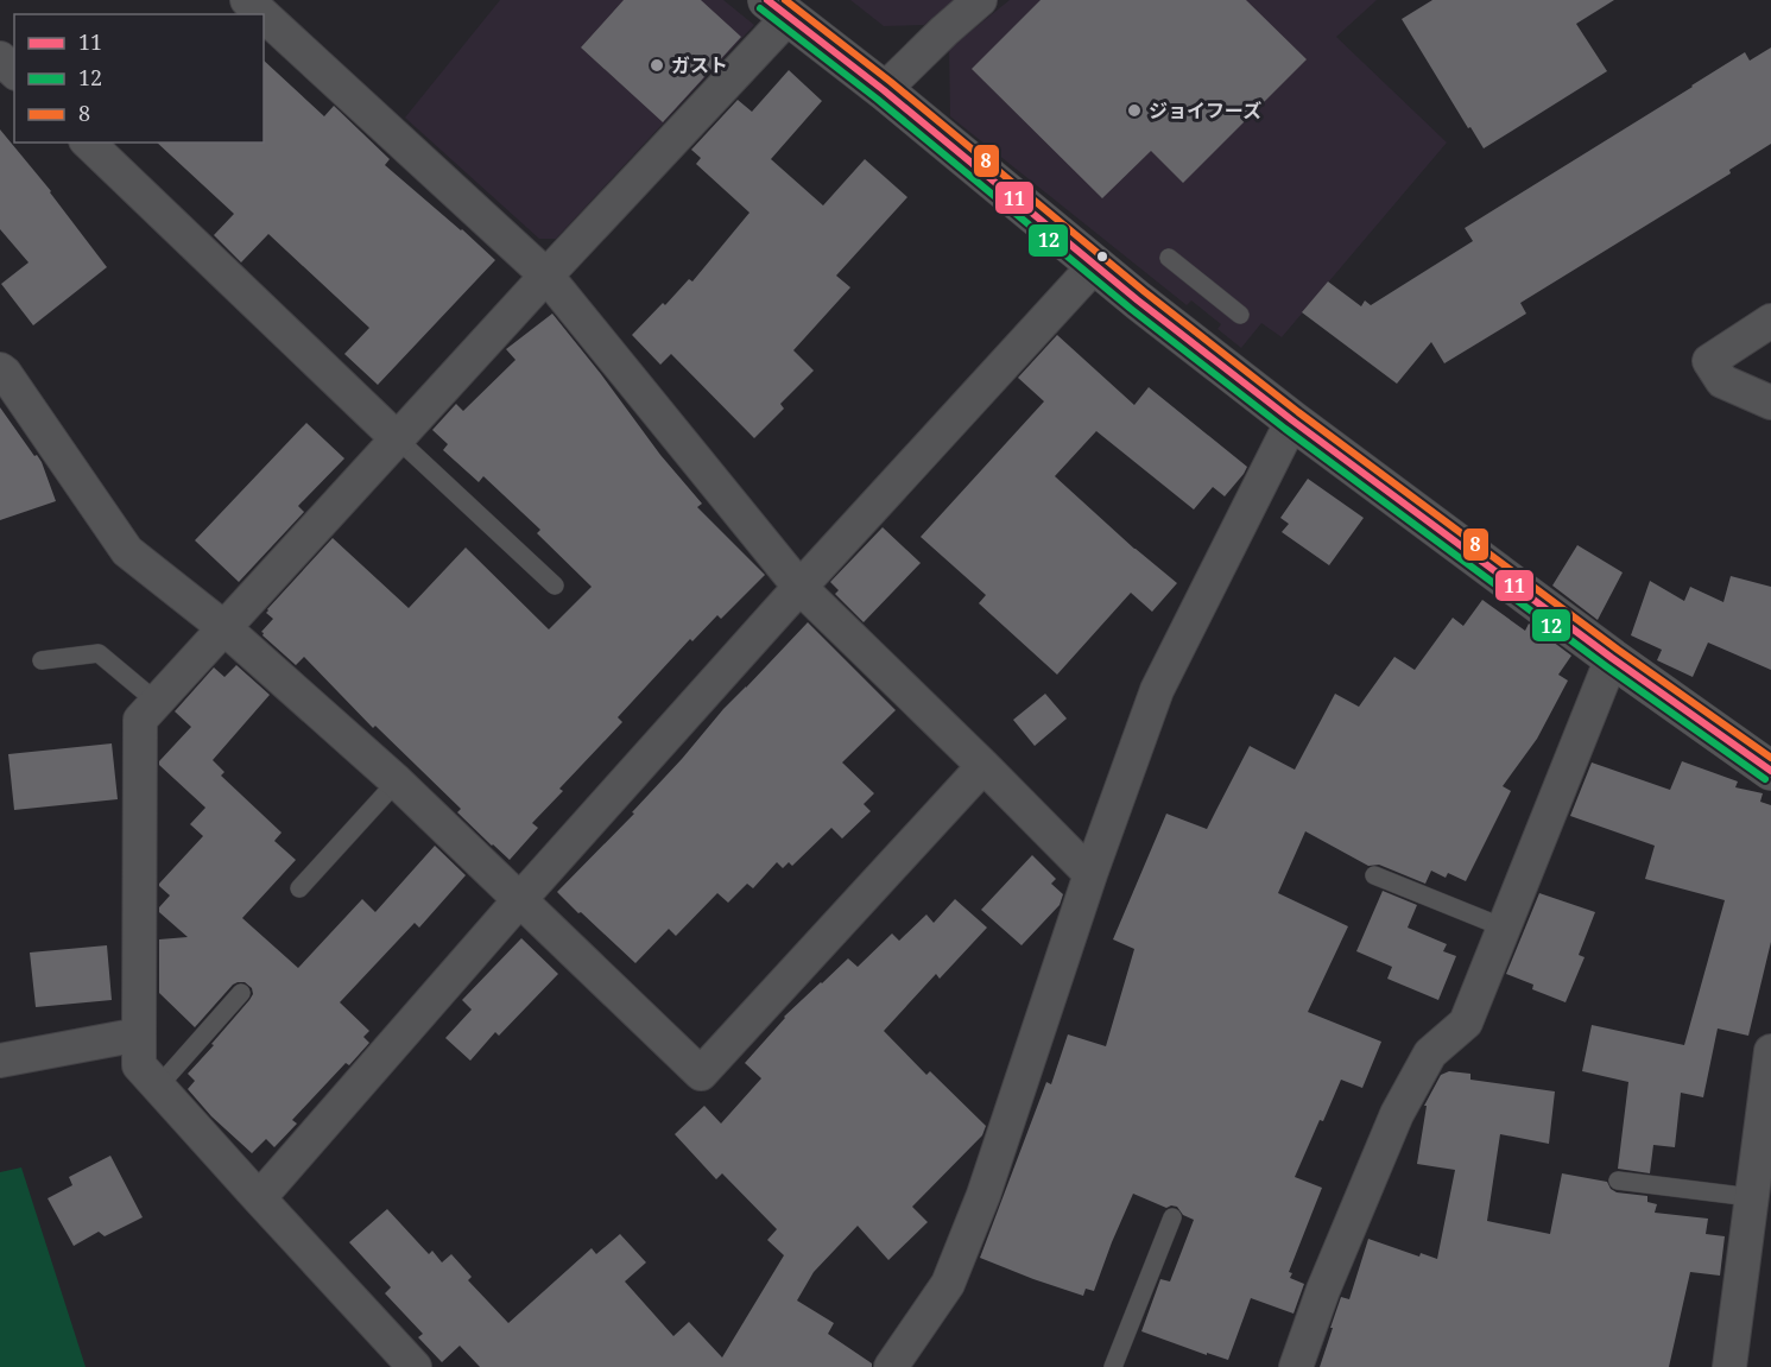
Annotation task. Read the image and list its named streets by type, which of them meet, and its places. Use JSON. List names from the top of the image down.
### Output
{
  "places": ["ガスト", "ジョイフーズ"],
  "lines": ["transit line 11", "transit line 8", "transit line 12"],
  "legend": ["11", "12", "8"]
}
